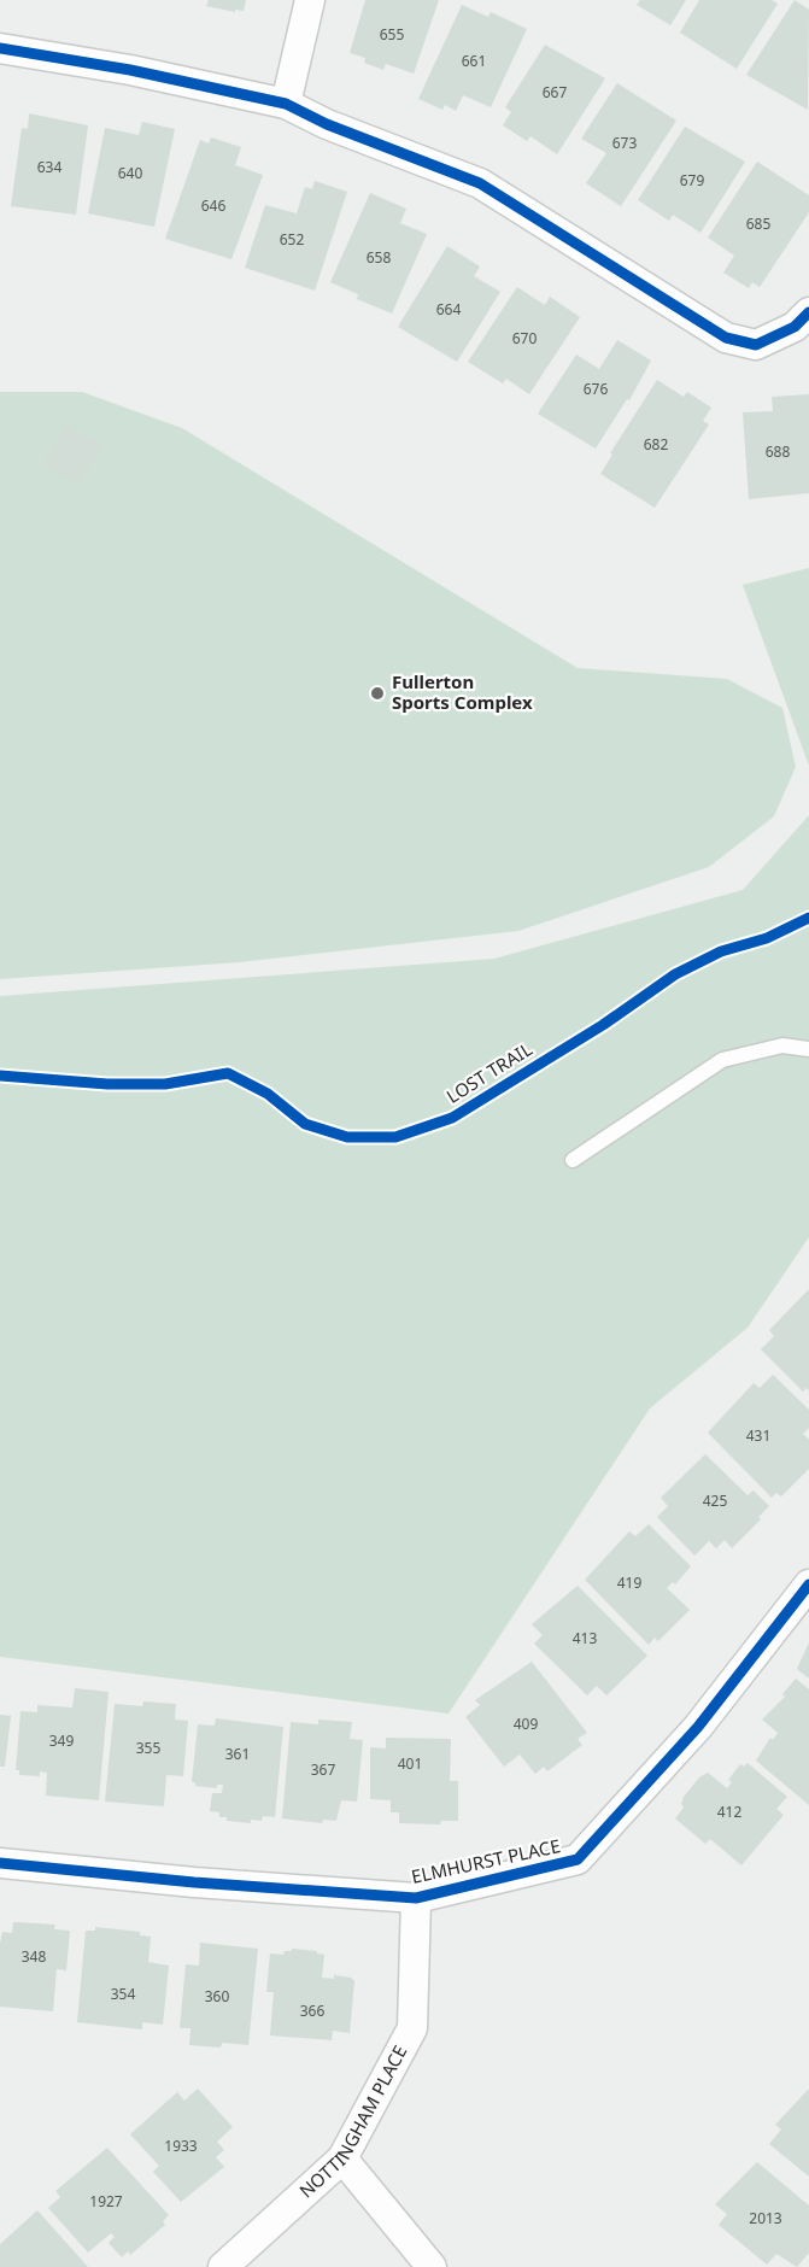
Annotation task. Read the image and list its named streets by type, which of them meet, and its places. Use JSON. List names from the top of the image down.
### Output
{
  "streets": {
    "street": ["ELMHURST PLACE", "NOTTINGHAM PLACE"],
    "cycle path": ["LOST TRAIL"]
  },
  "crossings": [
    ["ELMHURST PLACE", "NOTTINGHAM PLACE"]
  ],
  "places": ["Fullerton Sports Complex"],
  "house_numbers": [
    "655",
    "661",
    "667",
    "673",
    "634",
    "640",
    "679",
    "646",
    "685",
    "652",
    "658",
    "664",
    "670",
    "676",
    "682",
    "688",
    "431",
    "425",
    "419",
    "413",
    "409",
    "349",
    "355",
    "361",
    "401",
    "367",
    "412",
    "348",
    "354",
    "360",
    "366",
    "1933",
    "1927",
    "2013"
  ]
}
